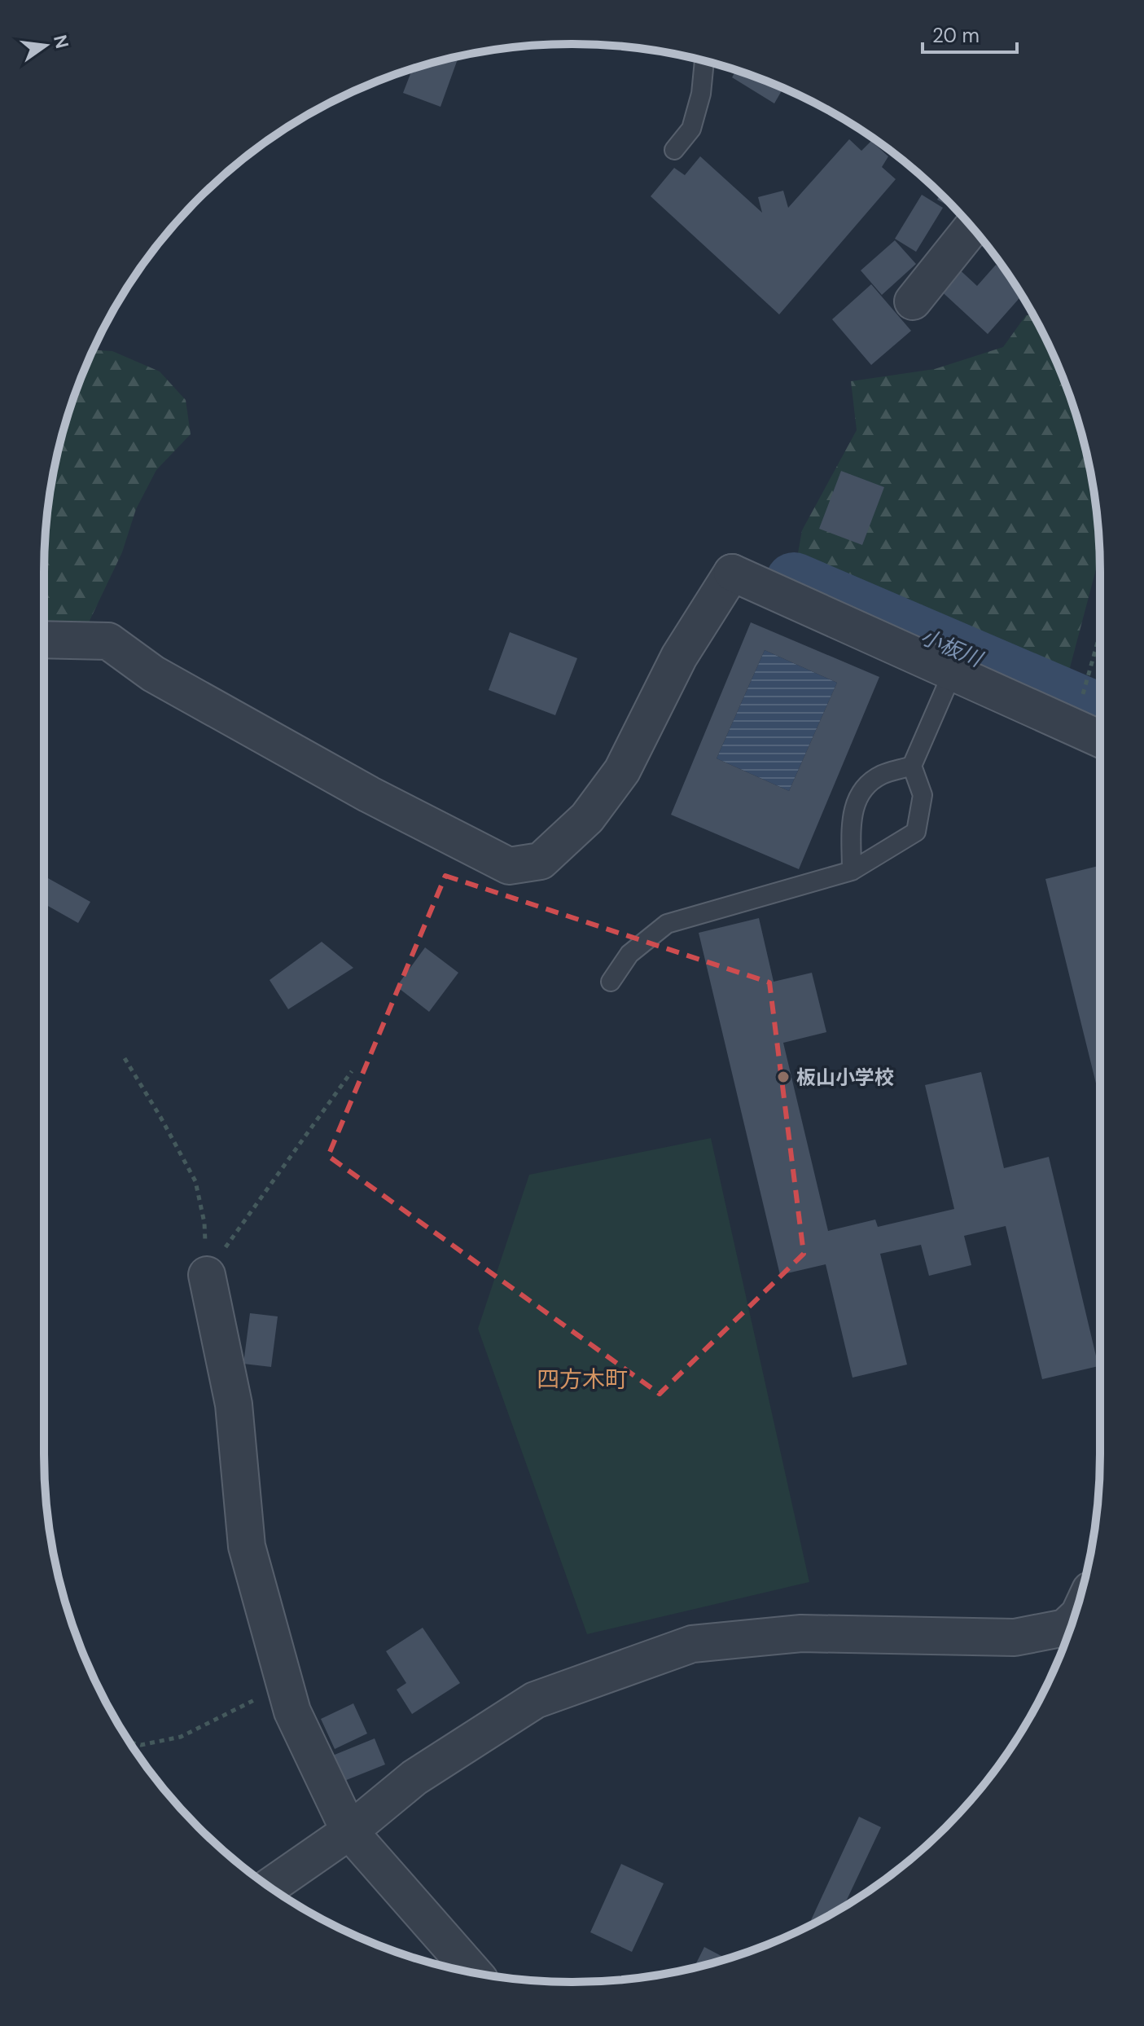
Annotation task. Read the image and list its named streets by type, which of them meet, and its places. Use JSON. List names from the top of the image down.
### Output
{
  "districts": ["四方木町"],
  "water": ["小板川"],
  "places": ["板山小学校"],
  "scale_bar": "20 m",
  "north": "right"
}
